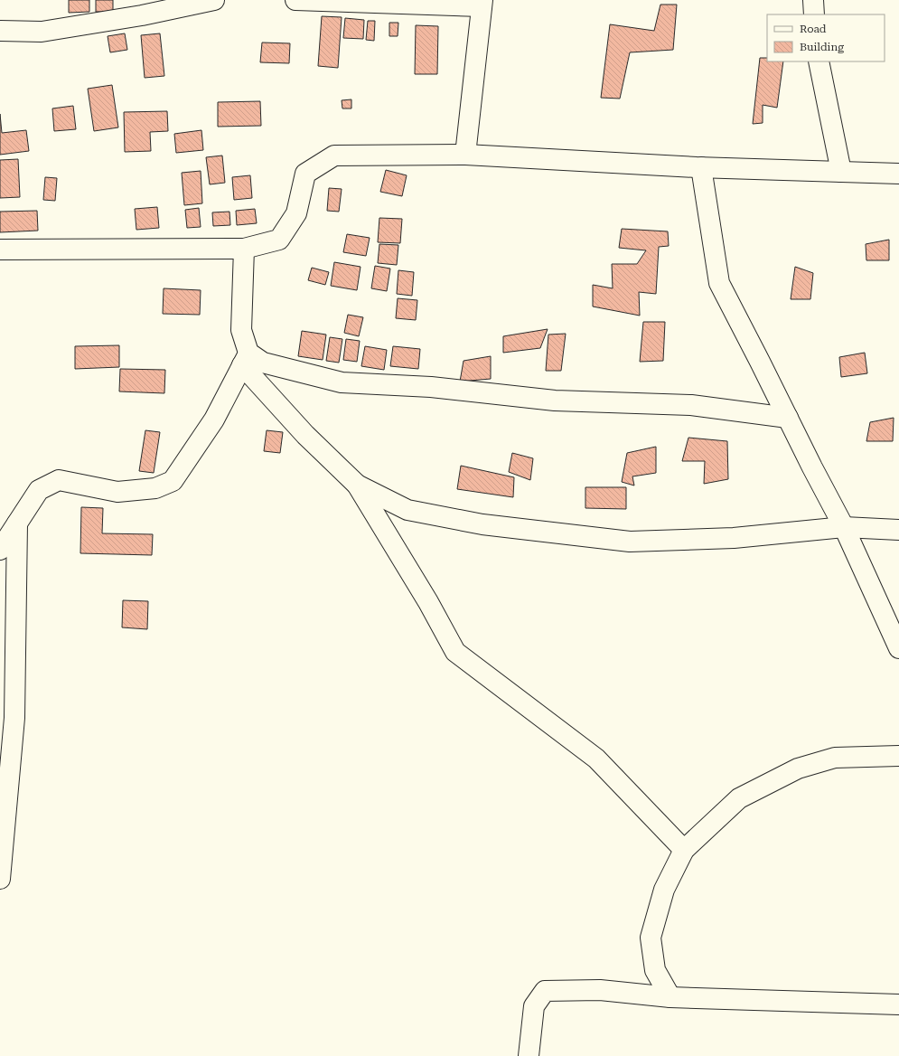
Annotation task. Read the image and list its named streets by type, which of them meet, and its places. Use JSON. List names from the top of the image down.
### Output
{
  "legend": ["Road", "Building"]
}
